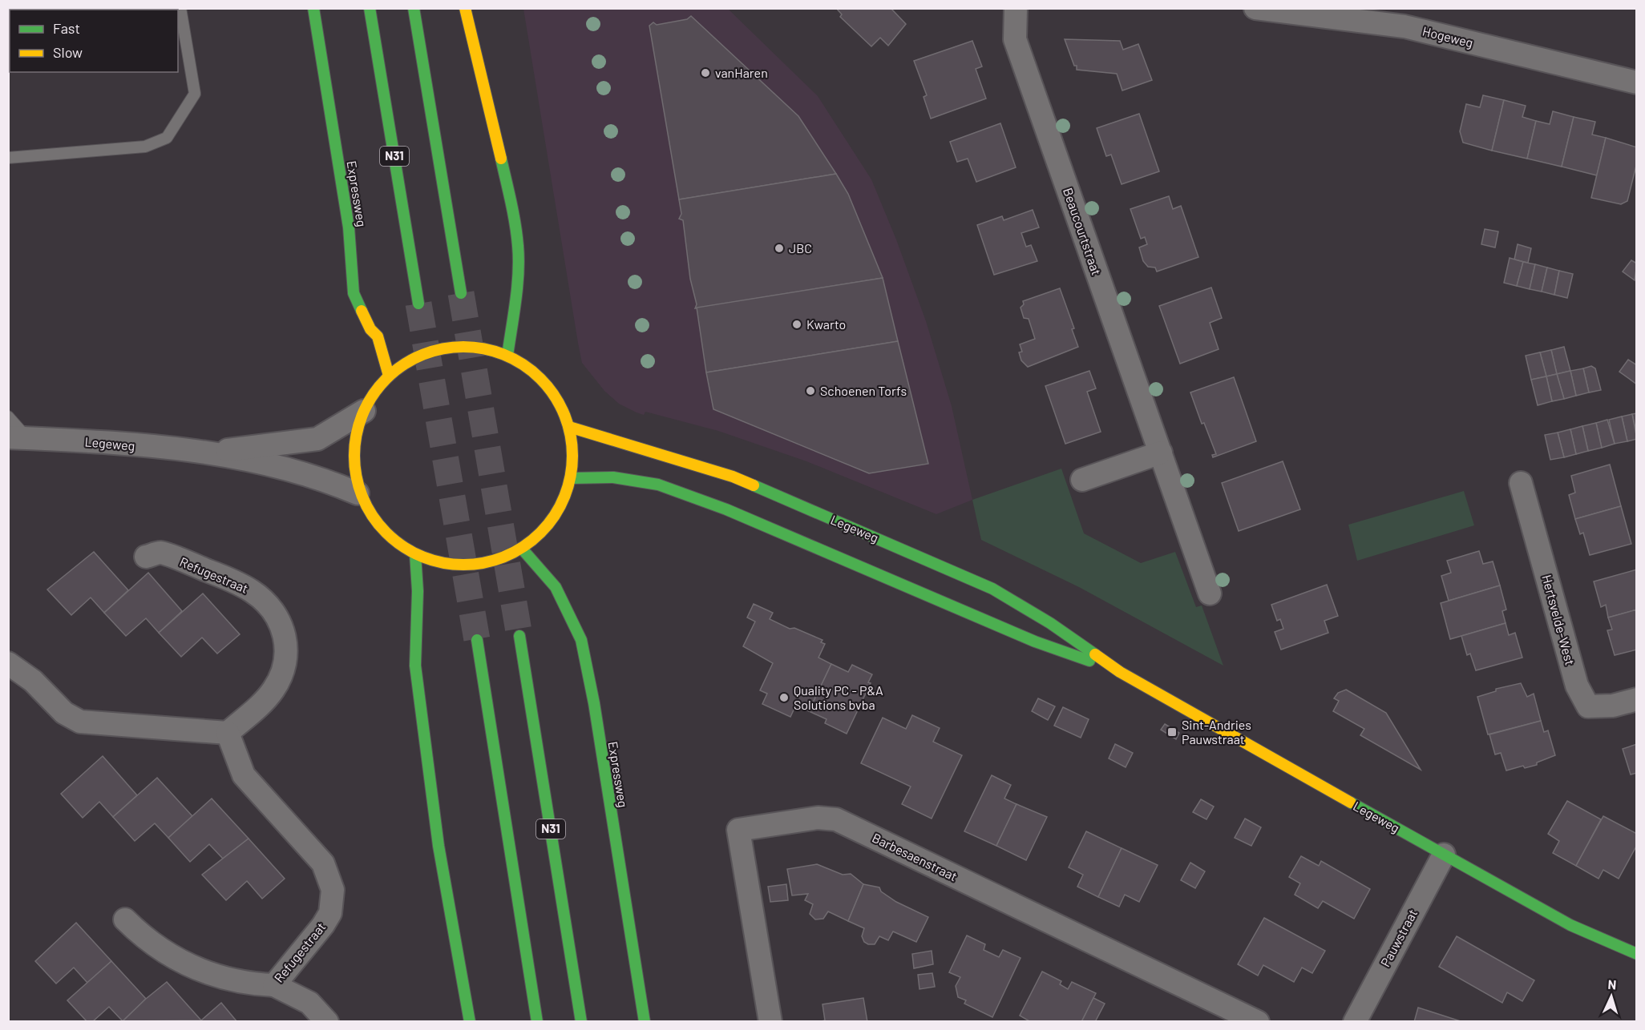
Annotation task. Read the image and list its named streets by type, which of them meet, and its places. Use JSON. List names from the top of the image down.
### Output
{
  "streets": {
    "main road": ["N31", "Expressweg", "Legeweg"],
    "street": [
      "Hogeweg",
      "Beaucourtstraat",
      "Refugestraat",
      "Hertsvelde-West",
      "Barbesaenstraat",
      "Pauwstraat"
    ]
  },
  "crossings": [
    ["Legeweg", "Pauwstraat"]
  ],
  "places": {
    "other": [
      "vanHaren",
      "JBC",
      "Kwarto",
      "Schoenen Torfs",
      "Quality PC - P&A Solutions bvba"
    ],
    "transit": ["Sint-Andries Pauwstraat"]
  },
  "legend": ["Fast", "Slow"],
  "north": "top"
}
